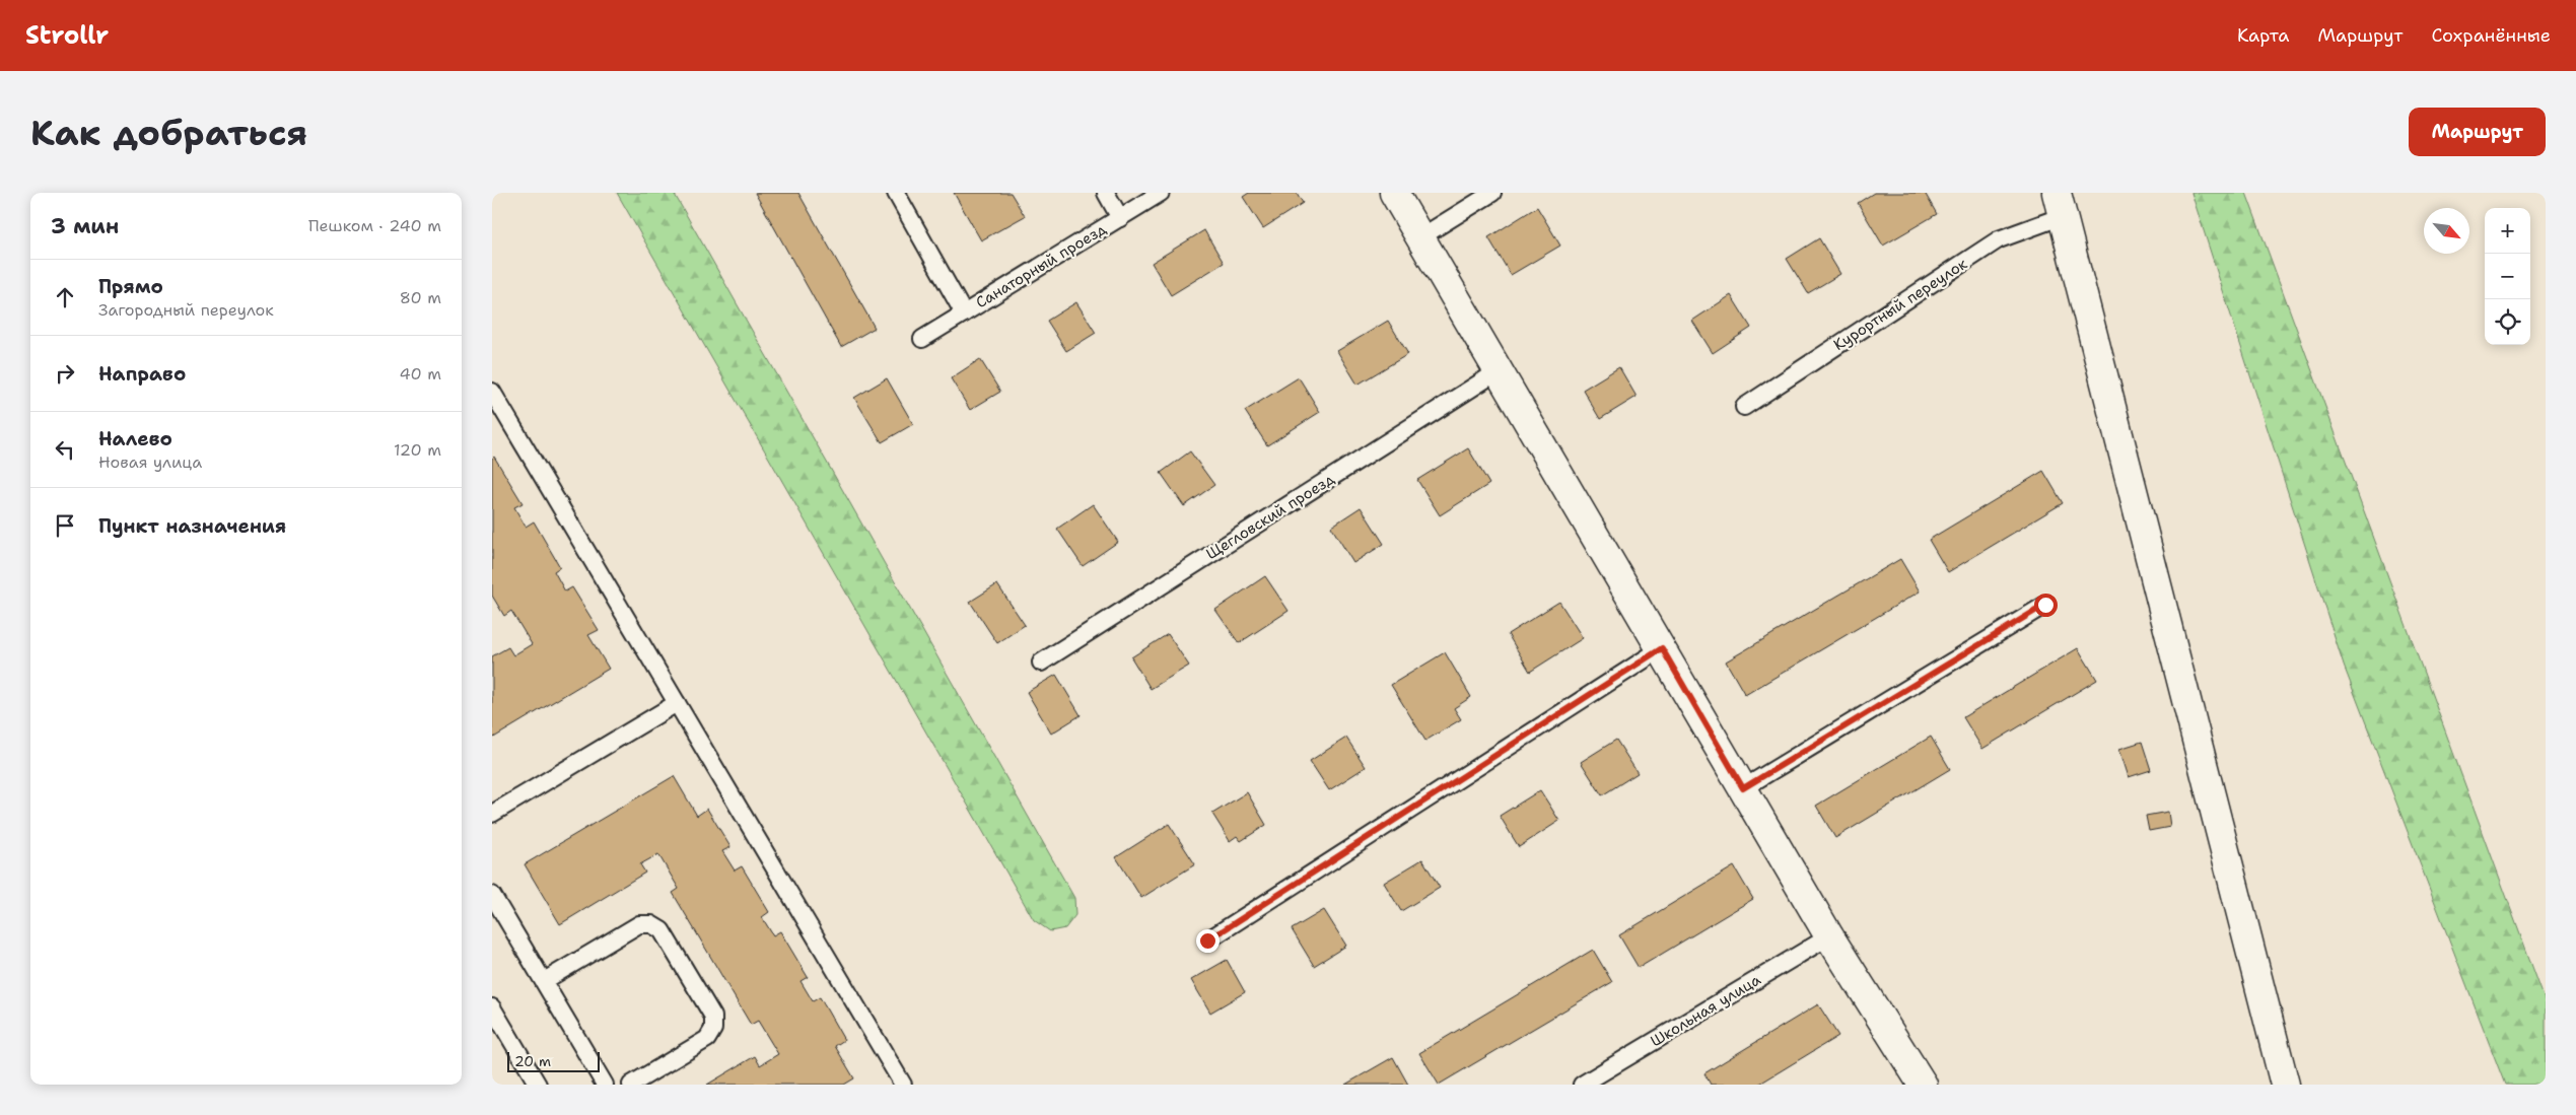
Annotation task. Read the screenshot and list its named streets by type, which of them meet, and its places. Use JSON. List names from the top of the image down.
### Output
{
  "streets": {
    "lane": [
      "Санаторный проезд",
      "Курортный переулок",
      "Щегловский проезд",
      "Школьная улица"
    ]
  },
  "scale_bar": "20 m",
  "north": "bottom right",
  "page": {
    "header": "Strollr",
    "nav": ["Карта", "Маршрут", "Сохранённые"],
    "buttons": "Маршрут",
    "title": "Как добраться",
    "heading": ["3 мин", "Пешком · 240 m"],
    "map_buttons": ["+", "−"],
    "list": [
      ["Прямо", "Загородный переулок", "80 m"],
      ["Направо", "40 m"],
      ["Налево", "Новая улица", "120 m"],
      "Пункт назначения"
    ],
    "scale": "20 m"
  }
}
